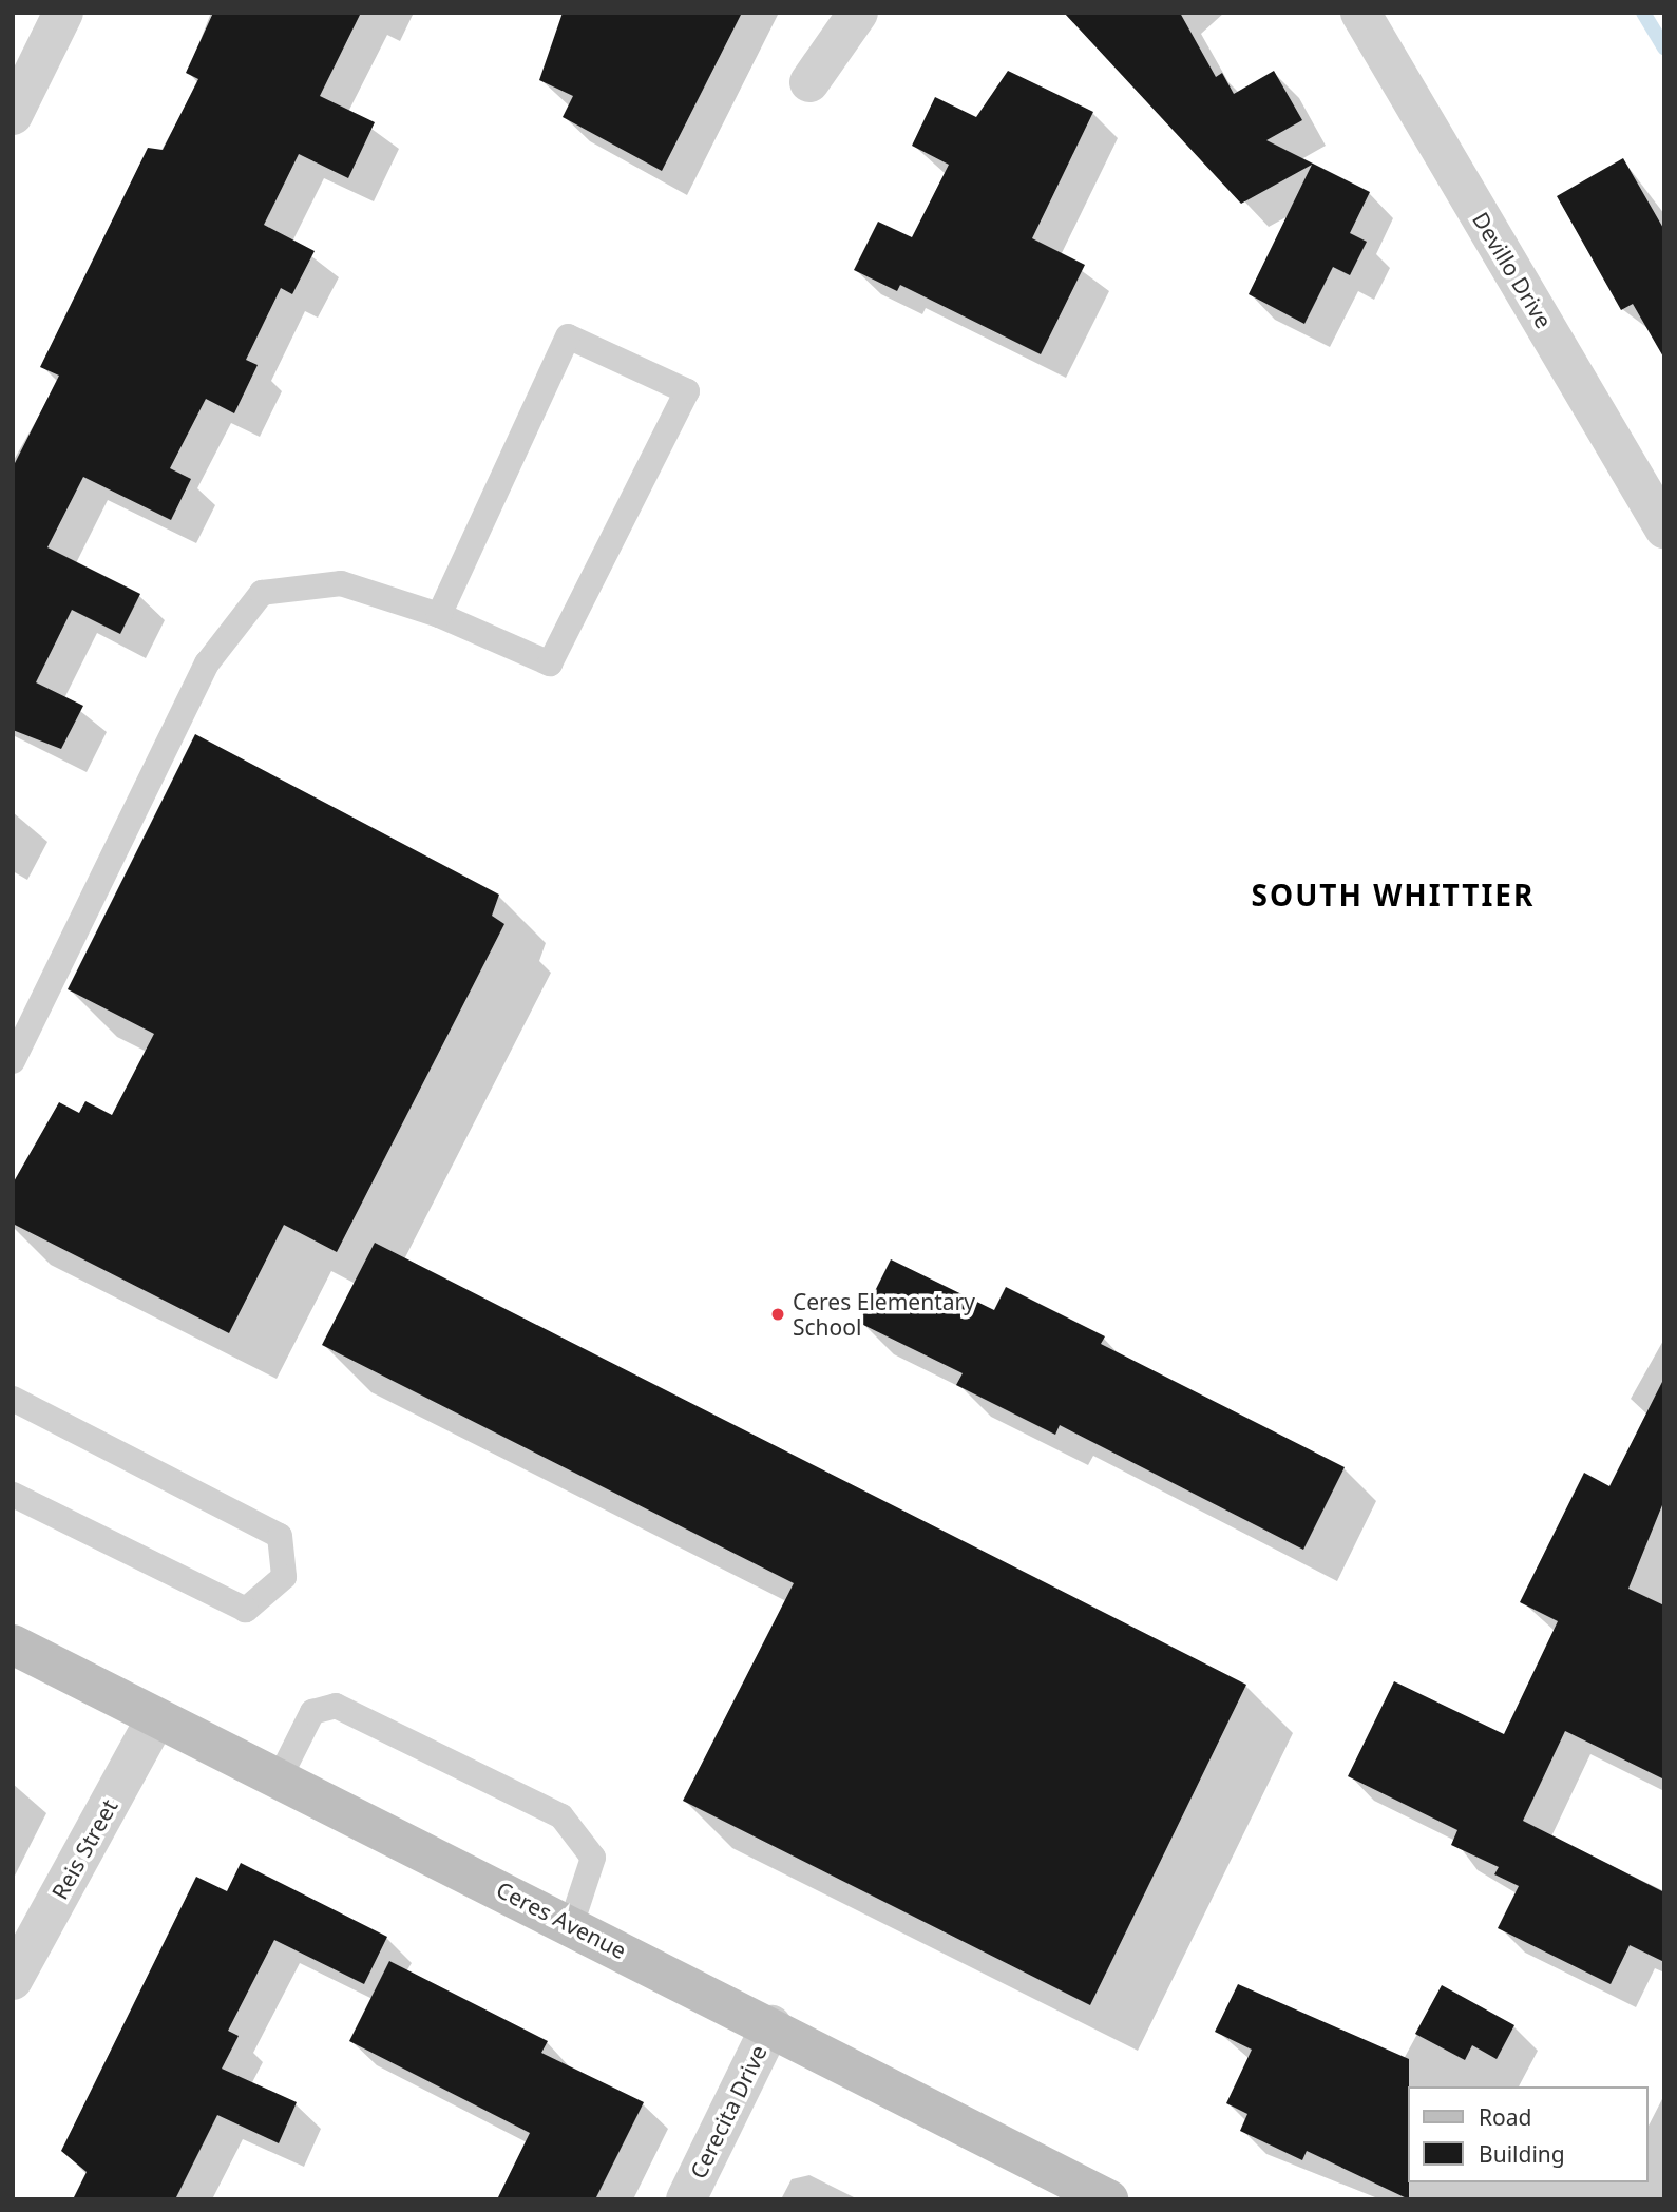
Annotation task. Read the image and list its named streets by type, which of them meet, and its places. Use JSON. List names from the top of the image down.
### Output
{
  "streets": {
    "street": [
      "Devillo Drive",
      "Reis Street",
      "Ceres Avenue",
      "Cerecita Drive"
    ]
  },
  "crossings": [
    ["Reis Street", "Ceres Avenue"],
    ["Ceres Avenue", "Cerecita Drive"]
  ],
  "districts": ["SOUTH WHITTIER"],
  "places": ["Ceres Elementary School"],
  "legend": ["Road", "Building"]
}
